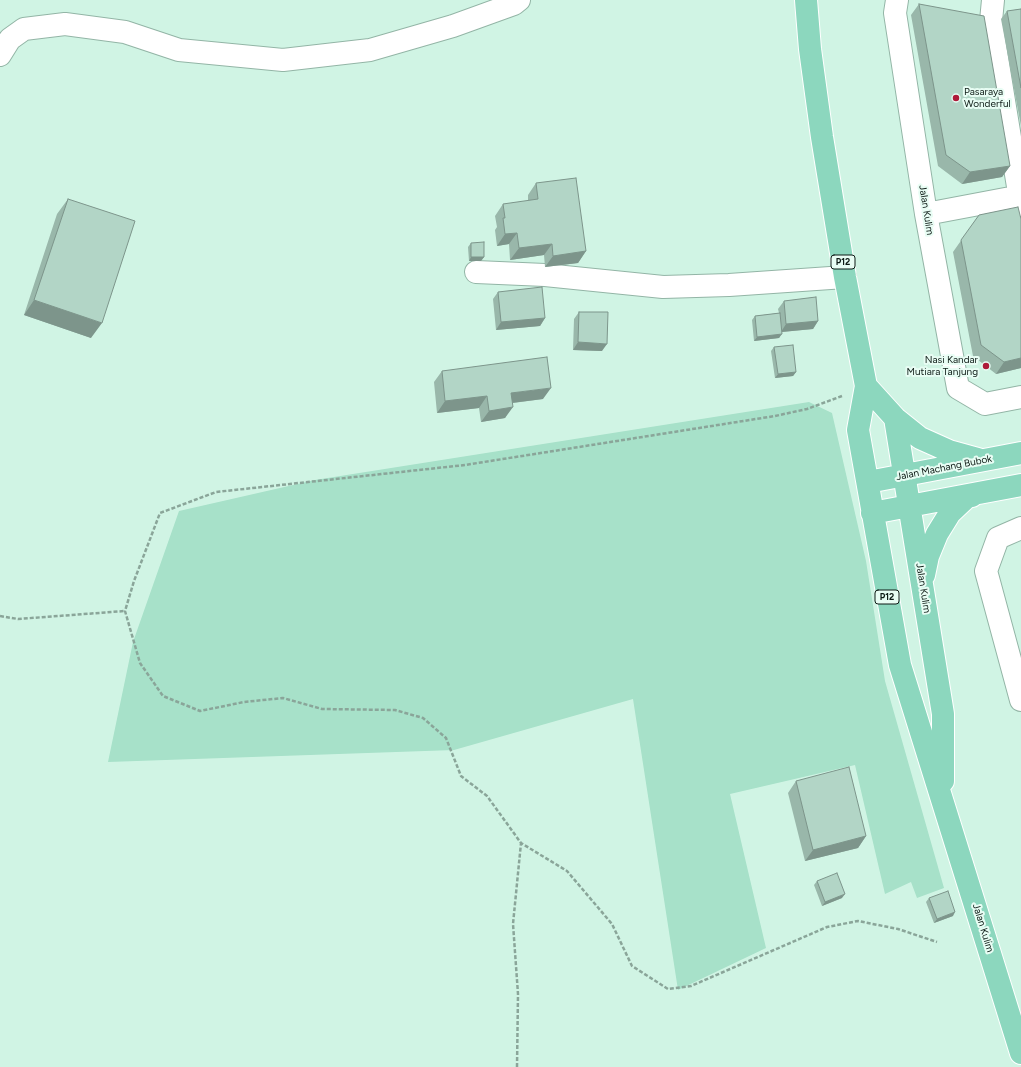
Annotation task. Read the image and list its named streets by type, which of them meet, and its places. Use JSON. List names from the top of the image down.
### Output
{
  "streets": {
    "main road": ["Jalan Kulim", "P12", "Jalan Machang Bubok"]
  },
  "crossings": [
    ["Jalan Kulim", "Jalan Machang Bubok"]
  ],
  "places": ["Pasaraya Wonderful", "Nasi Kandar Mutiara Tanjung"]
}
